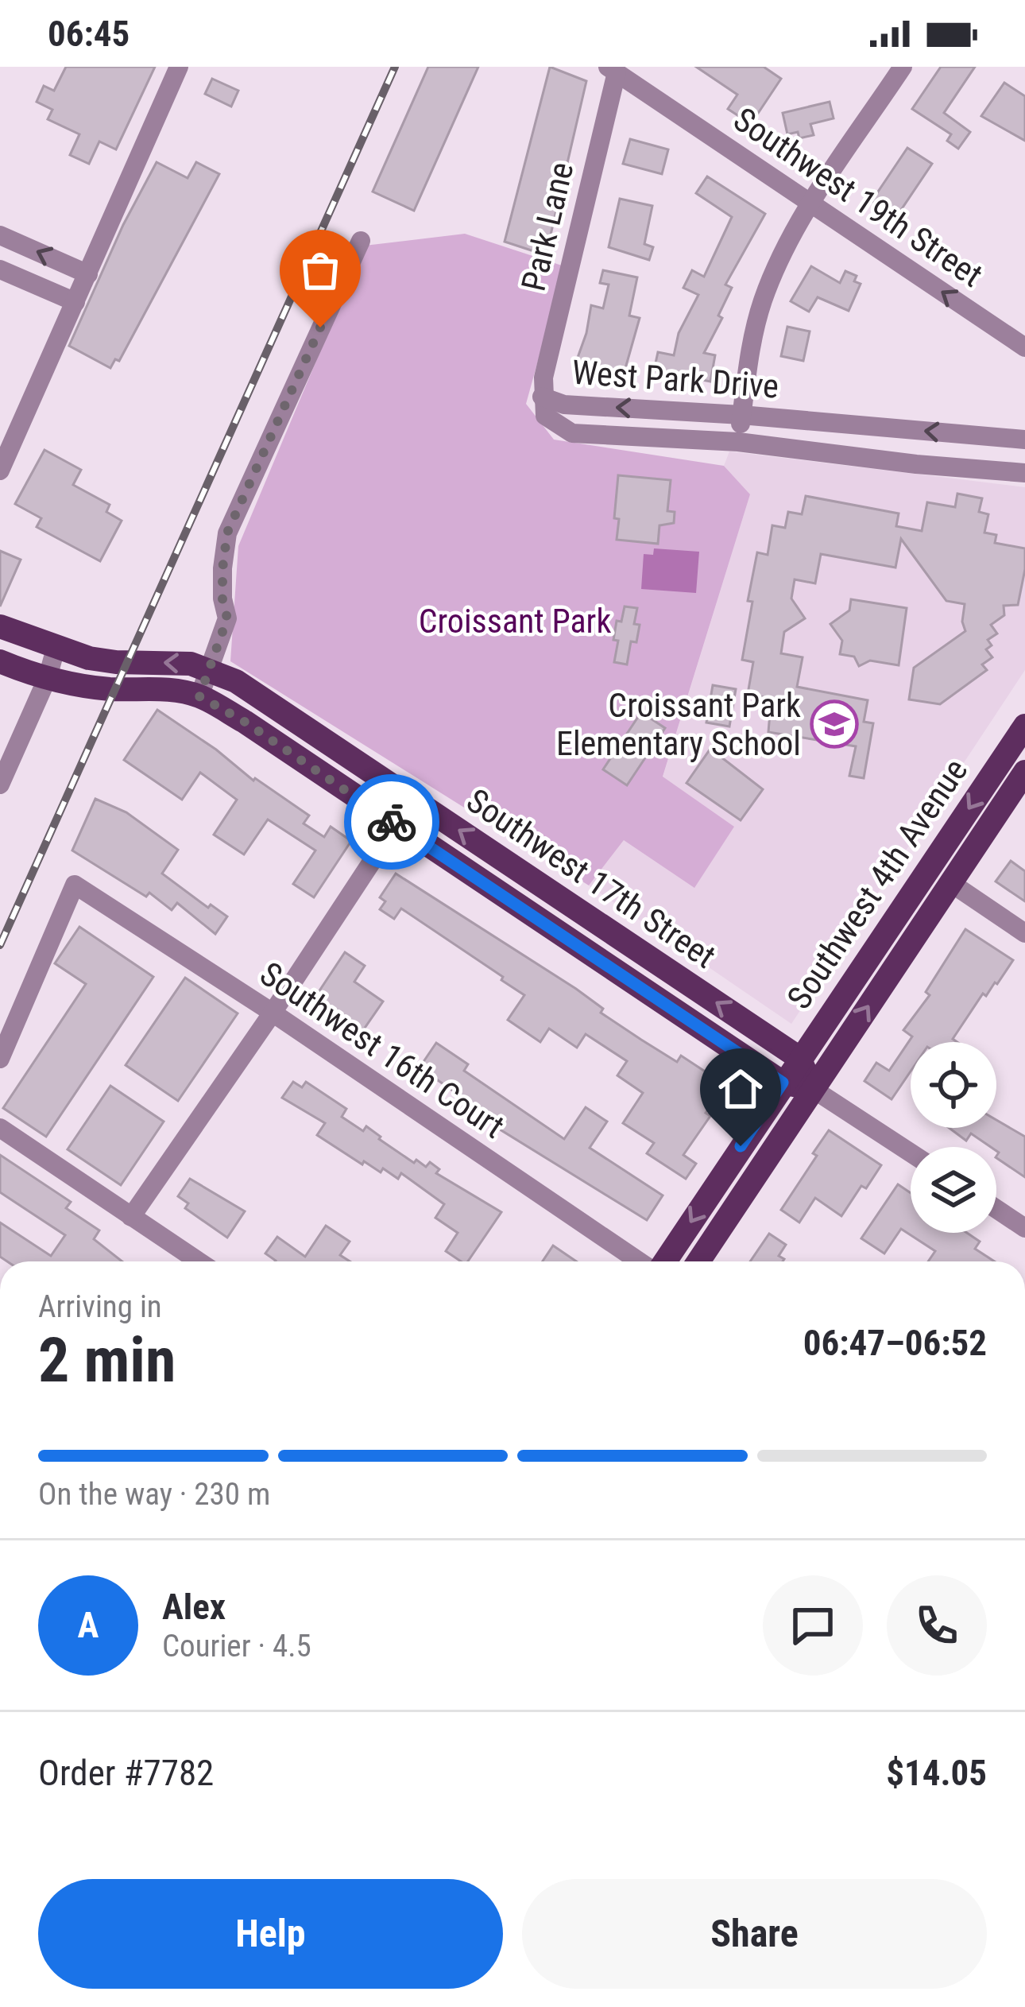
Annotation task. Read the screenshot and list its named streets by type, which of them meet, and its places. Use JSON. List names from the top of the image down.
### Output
{
  "streets": {
    "main road": ["Southwest 17th Street", "Southwest 4th Avenue"],
    "street": [
      "Southwest 19th Street",
      "Park Lane",
      "West Park Drive",
      "Southwest 16th Court"
    ]
  },
  "crossings": [
    ["Southwest 19th Street", "Park Lane"],
    ["Park Lane", "West Park Drive"],
    ["Southwest 17th Street", "Southwest 4th Avenue"]
  ],
  "one_way": ["Southwest 19th Street"],
  "parks": ["Croissant Park"],
  "places": {
    "school or university": ["Croissant Park Elementary School"]
  },
  "page": {
    "status": "06:45",
    "heading": ["2 min", "Arriving in", "06:47–06:52"],
    "panel": [
      "Alex",
      "Courier · 4.5",
      "Order #7782",
      "$14.05"
    ],
    "bar": "On the way · 230 m",
    "round": "A",
    "buttons": ["Help", "Share"]
  }
}
